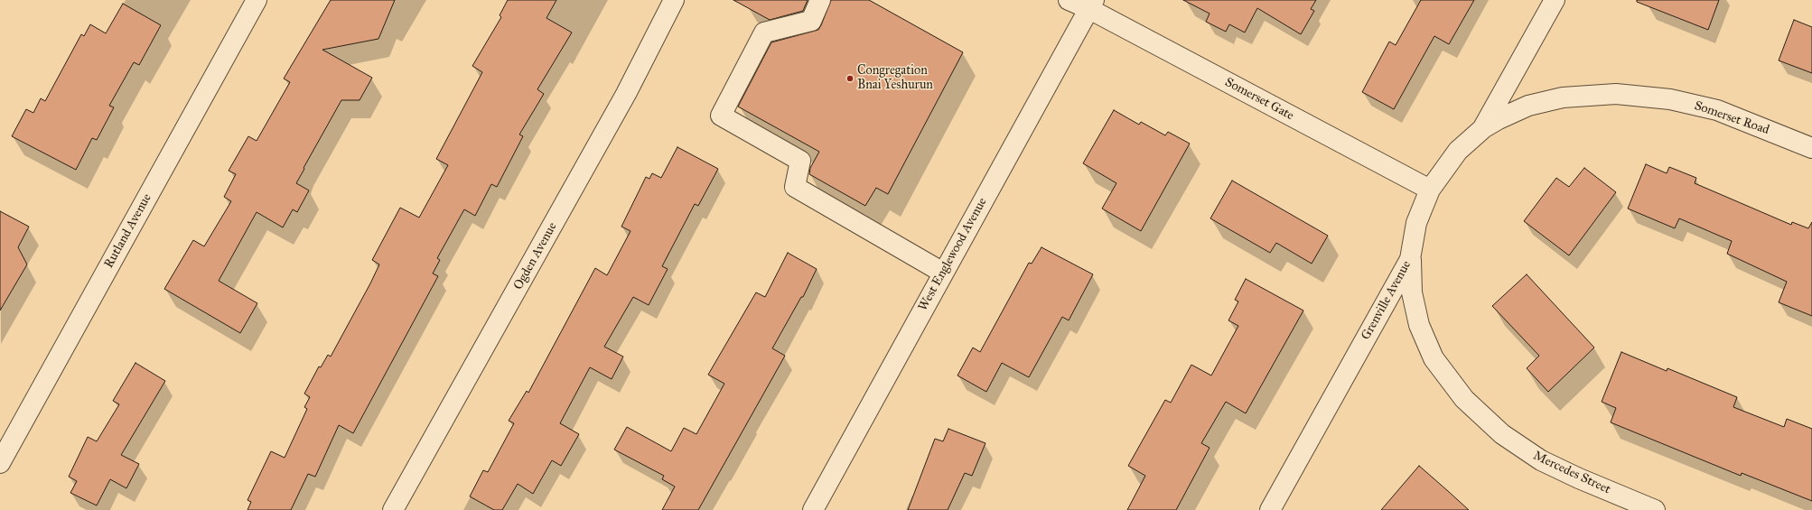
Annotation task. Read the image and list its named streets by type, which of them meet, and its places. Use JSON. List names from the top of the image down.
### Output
{
  "streets": {
    "street": [
      "Somerset Gate",
      "Somerset Road",
      "Rutland Avenue",
      "West Englewood Avenue",
      "Ogden Avenue",
      "Grenville Avenue",
      "Mercedes Street"
    ]
  },
  "crossings": [
    ["Somerset Gate", "West Englewood Avenue"],
    ["Somerset Gate", "Grenville Avenue"],
    ["Somerset Road", "Grenville Avenue"],
    ["Grenville Avenue", "Mercedes Street"]
  ],
  "places": ["Congregation Bnai Yeshurun"]
}
